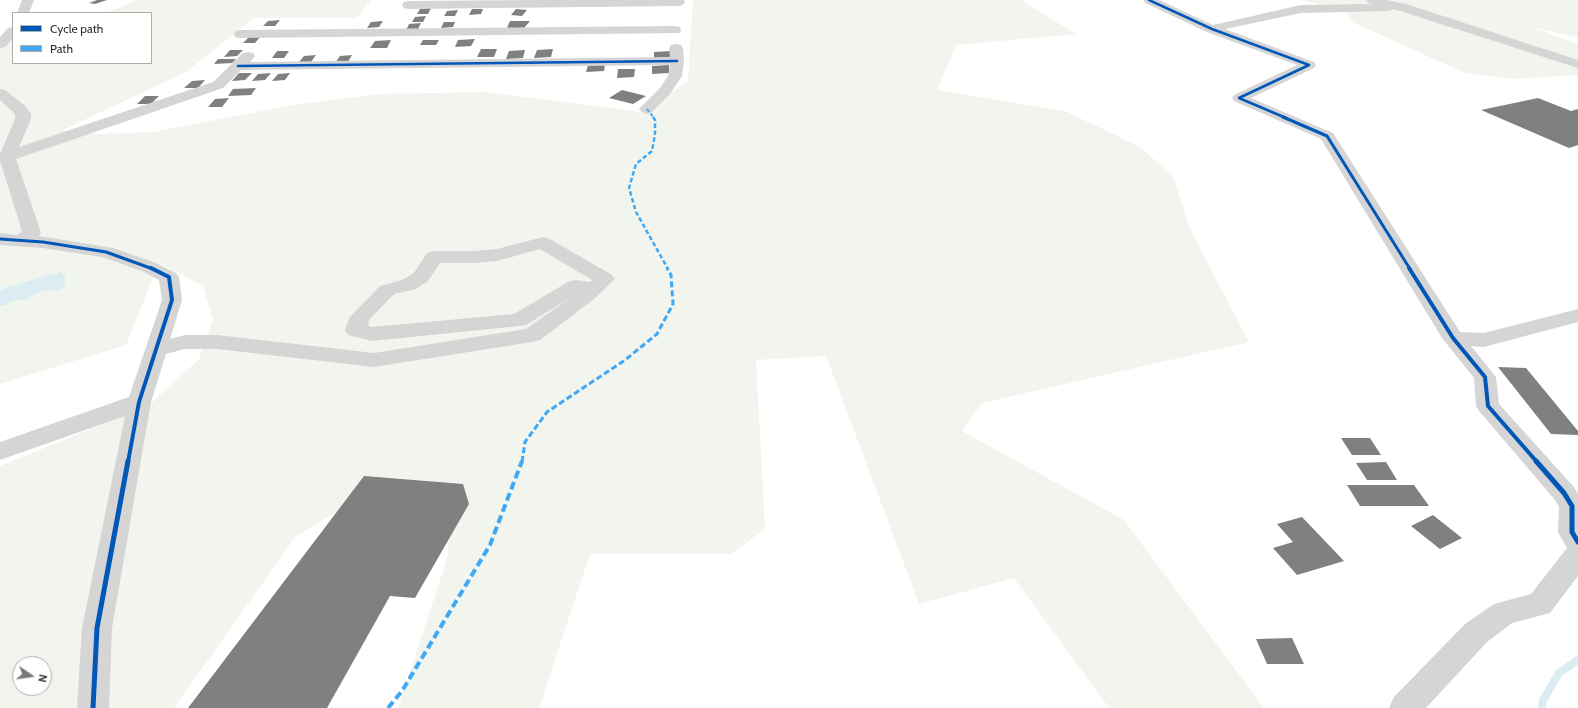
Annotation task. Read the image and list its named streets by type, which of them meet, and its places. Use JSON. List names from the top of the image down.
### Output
{
  "legend": ["Cycle path", "Path"],
  "north": "right"
}
